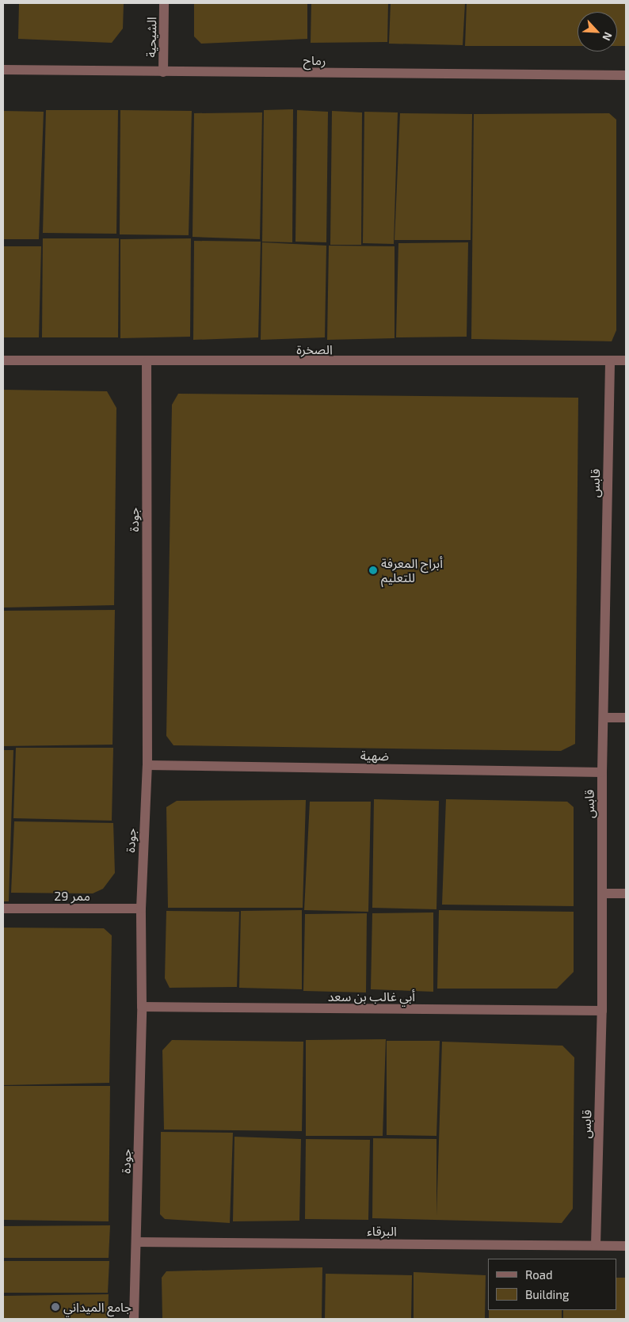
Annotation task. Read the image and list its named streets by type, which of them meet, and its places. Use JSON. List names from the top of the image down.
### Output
{
  "streets": {
    "street": [
      "الشيحية",
      "رماح",
      "الصخرة",
      "قابس",
      "جودة",
      "ضهية",
      "ممر 29",
      "أبي غالب بن سعد",
      "البرقاء"
    ]
  },
  "crossings": [
    ["الشيحية", "رماح"],
    ["الصخرة", "قابس"],
    ["الصخرة", "جودة"],
    ["قابس", "ضهية"],
    ["قابس", "أبي غالب بن سعد"],
    ["قابس", "البرقاء"],
    ["جودة", "ضهية"],
    ["جودة", "ممر 29"],
    ["جودة", "أبي غالب بن سعد"],
    ["جودة", "البرقاء"]
  ],
  "places": ["أبراج المعرفة للتعليم", "جامع الميداني"],
  "legend": ["Road", "Building"],
  "north": "bottom right"
}
